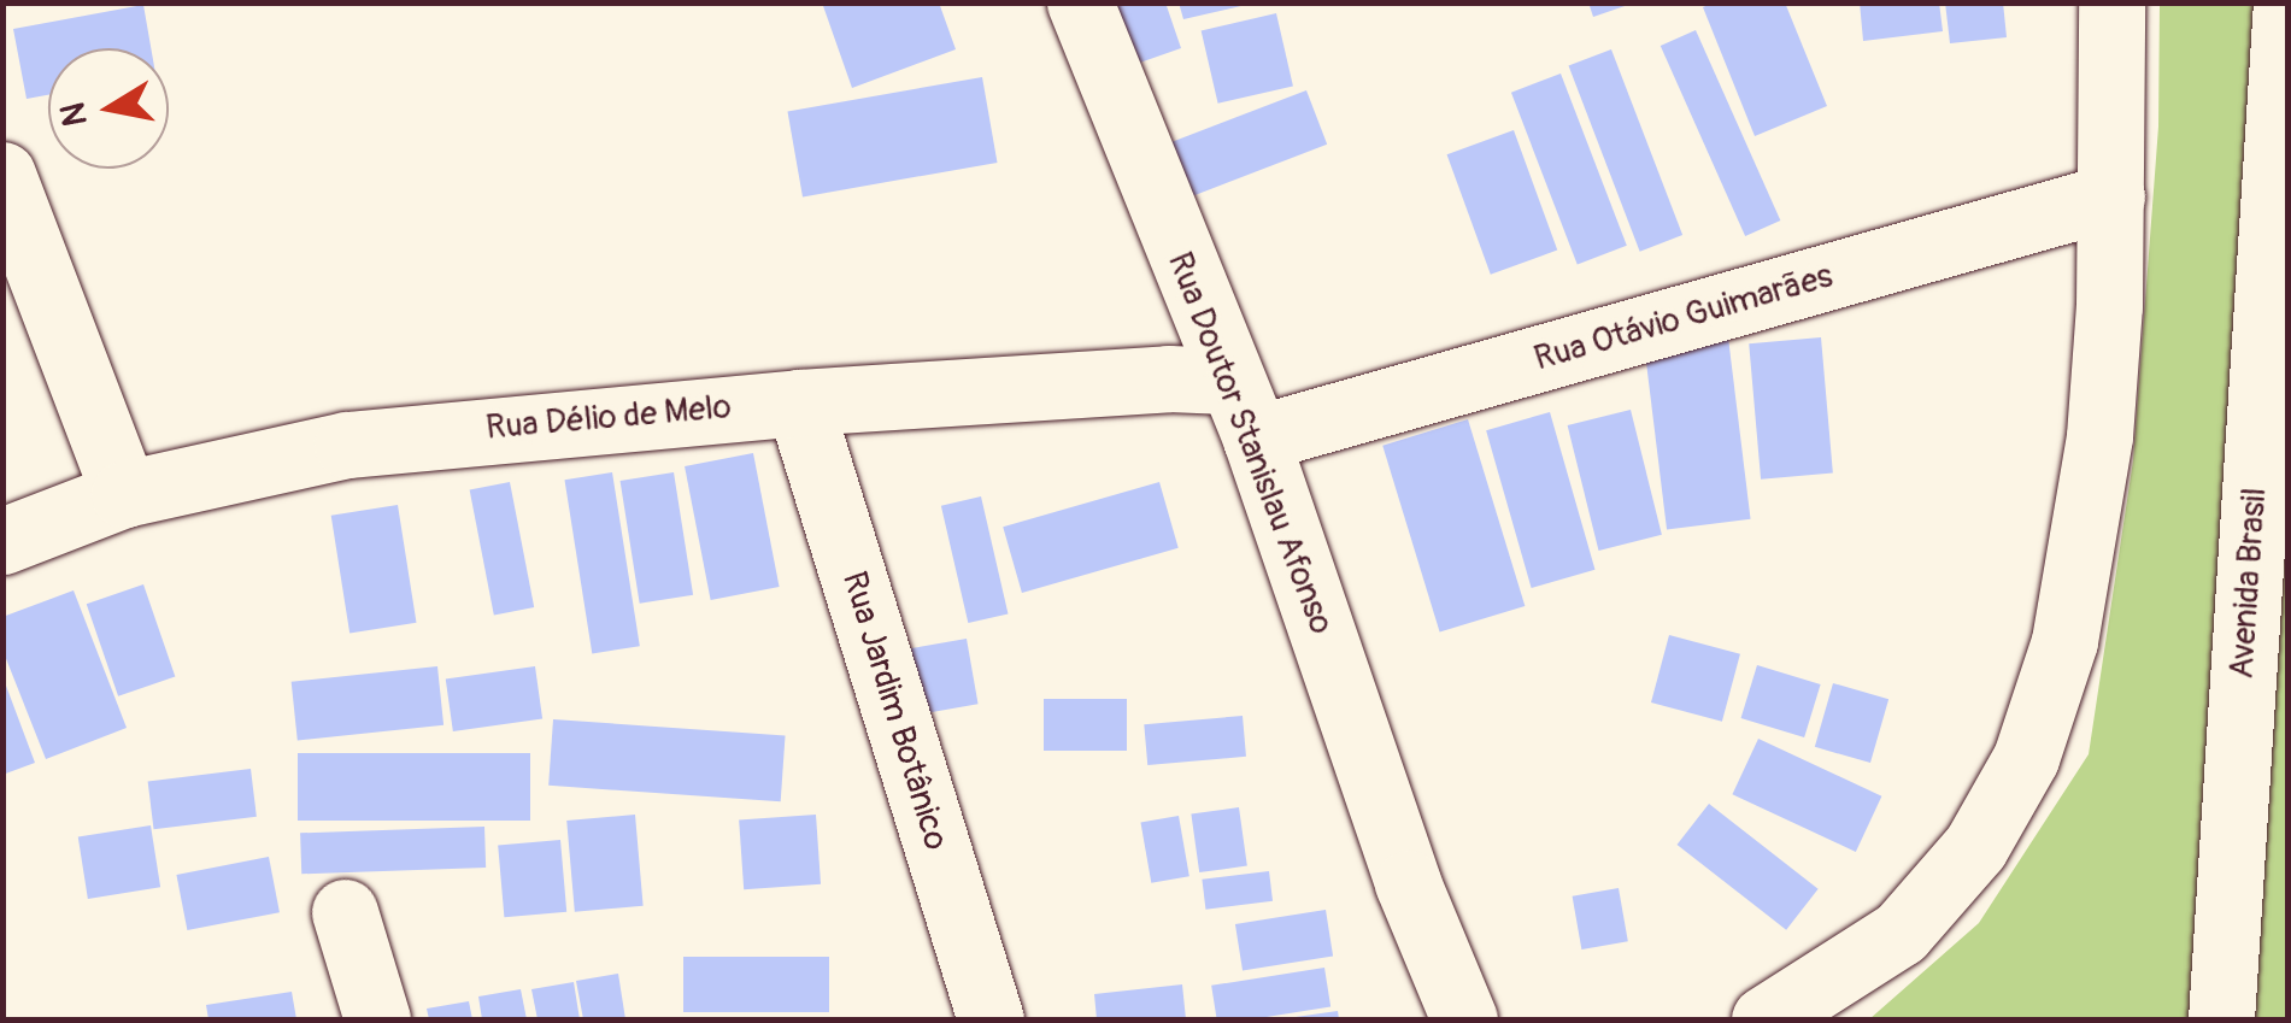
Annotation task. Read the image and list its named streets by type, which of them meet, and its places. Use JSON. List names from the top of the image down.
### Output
{
  "streets": {
    "main road": [
      "Rua Otávio Guimarães",
      "Rua Délio de Melo",
      "Rua Doutor Stanislau Afonso",
      "Avenida Brasil",
      "Rua Jardim Botânico"
    ]
  },
  "crossings": [
    ["Rua Otávio Guimarães", "Rua Délio de Melo"],
    ["Rua Otávio Guimarães", "Rua Doutor Stanislau Afonso"],
    ["Rua Délio de Melo", "Rua Doutor Stanislau Afonso"],
    ["Rua Délio de Melo", "Rua Jardim Botânico"]
  ],
  "north": "left"
}
